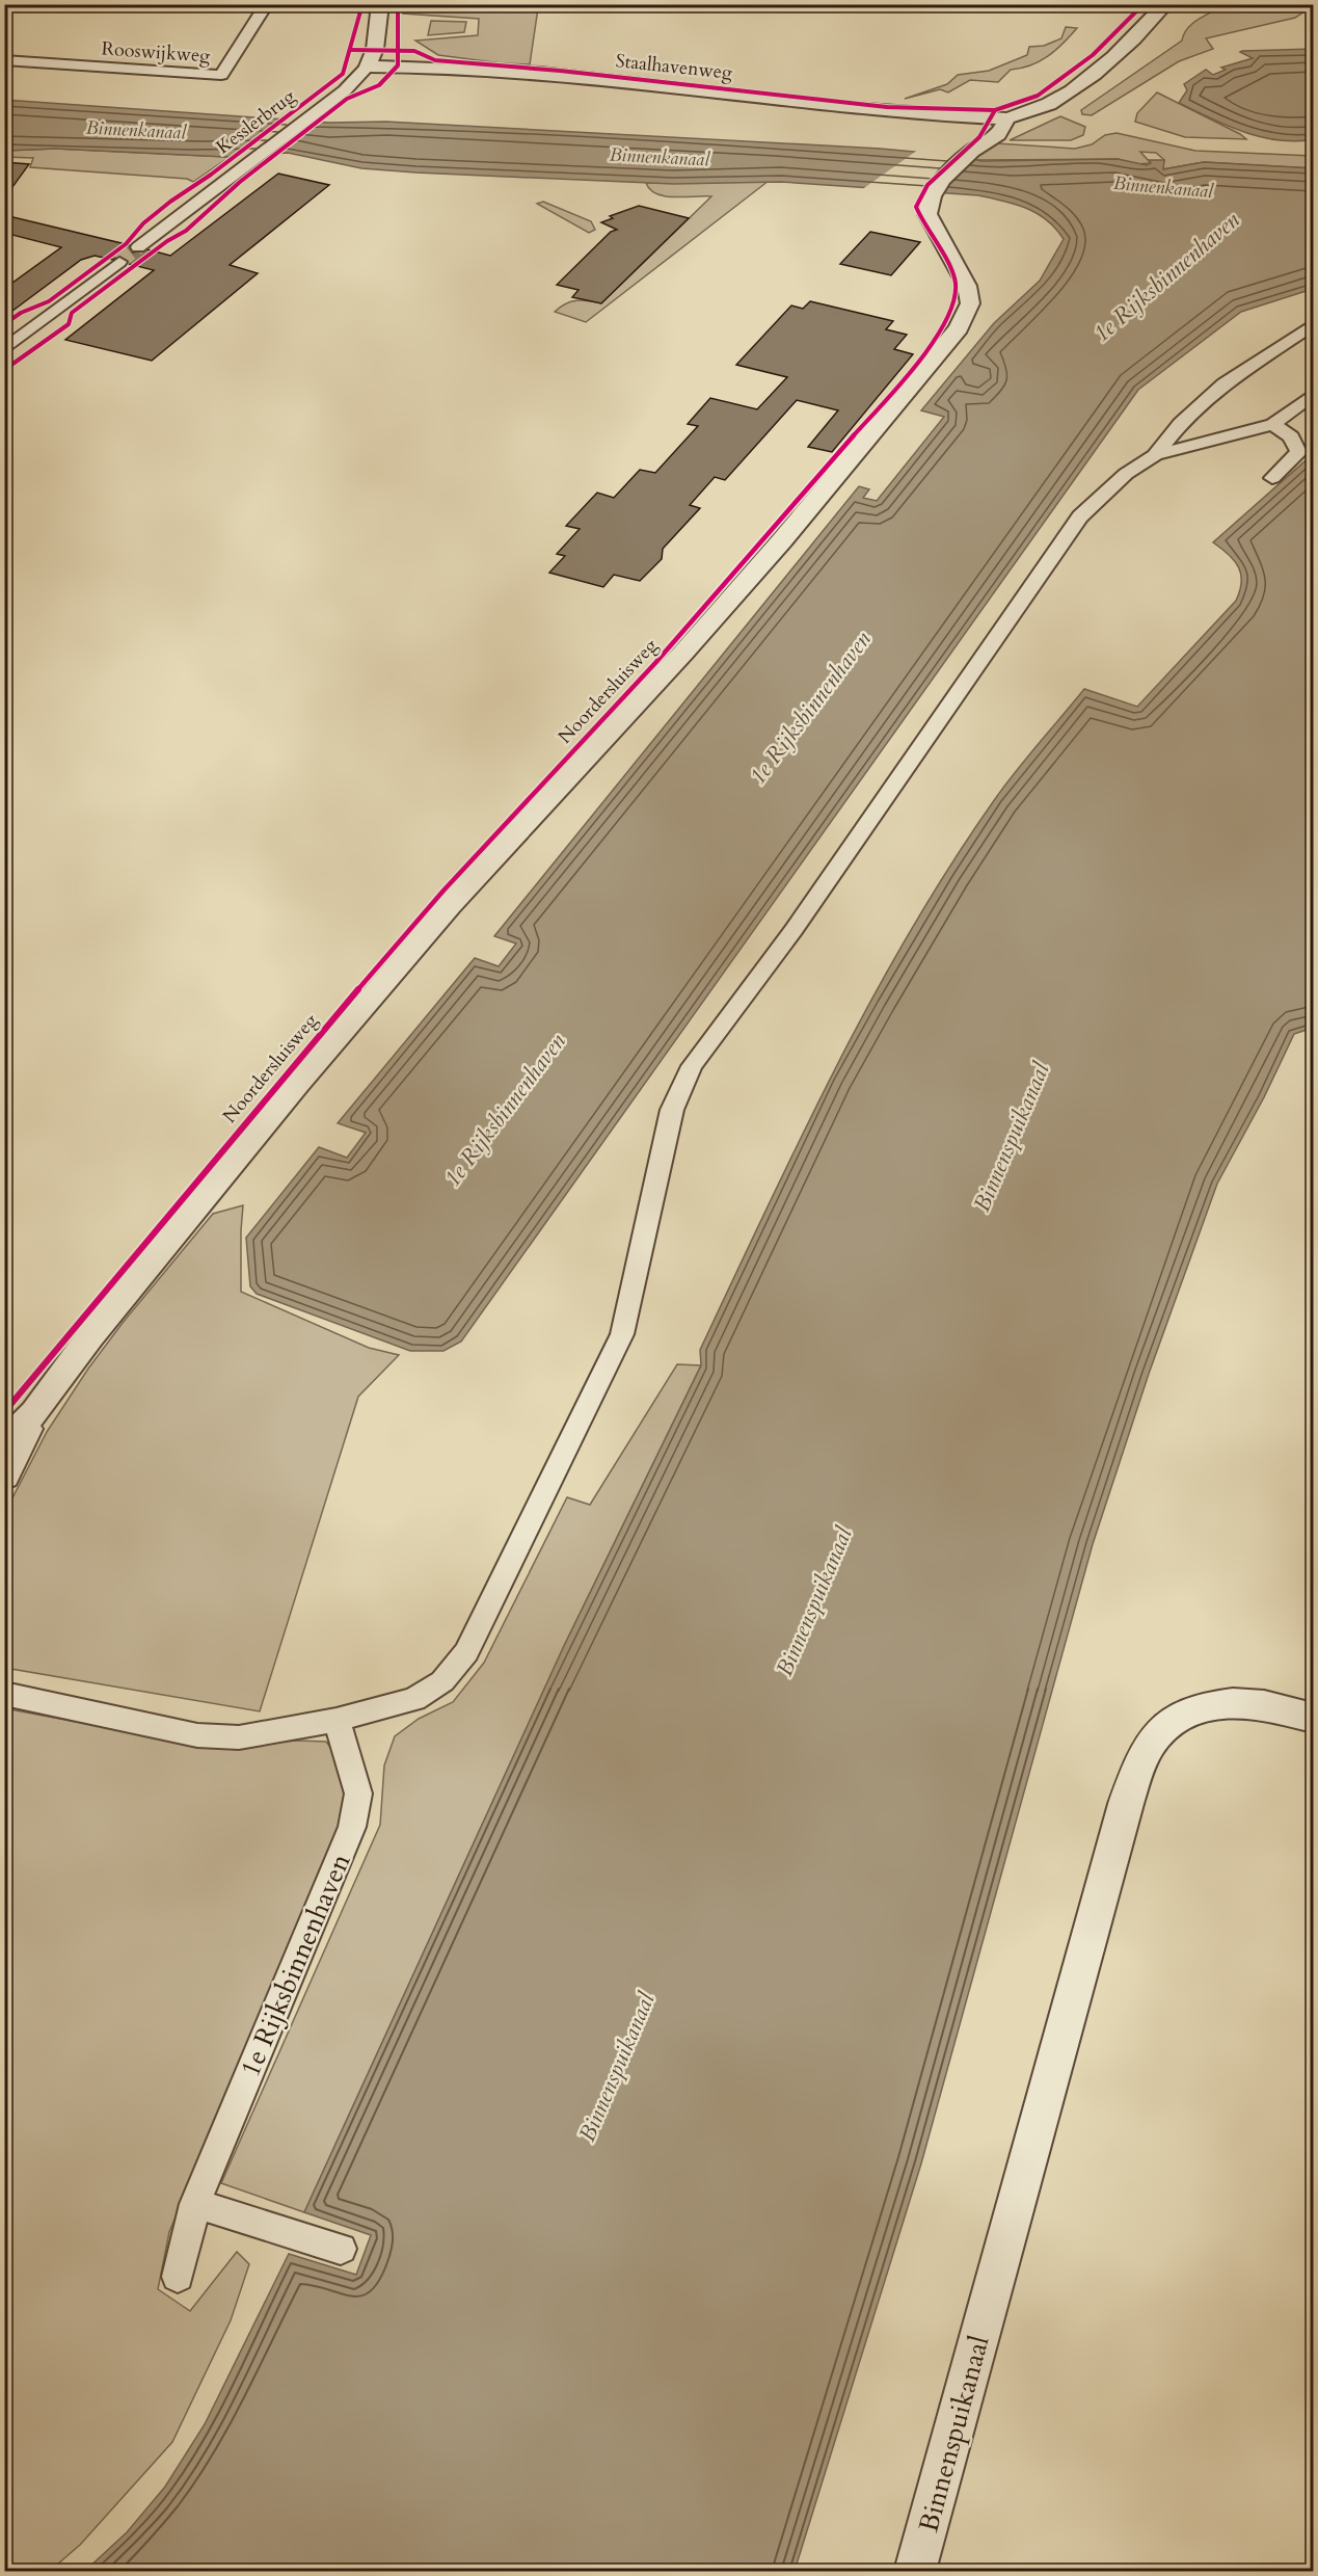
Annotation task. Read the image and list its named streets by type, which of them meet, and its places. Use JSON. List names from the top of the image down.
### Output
{
  "streets": {
    "street": [
      "Rooswijkweg",
      "Staalhavenweg",
      "Kesslerbrug",
      "Noordersluisweg",
      "1e Rijksbinnenhaven",
      "Binnenspuikanaal"
    ]
  },
  "crossings": [
    ["Staalhavenweg", "Kesslerbrug"],
    ["Staalhavenweg", "Noordersluisweg"]
  ],
  "water": ["Binnenkanaal", "1e Rijksbinnenhaven", "Binnenspuikanaal"]
}
